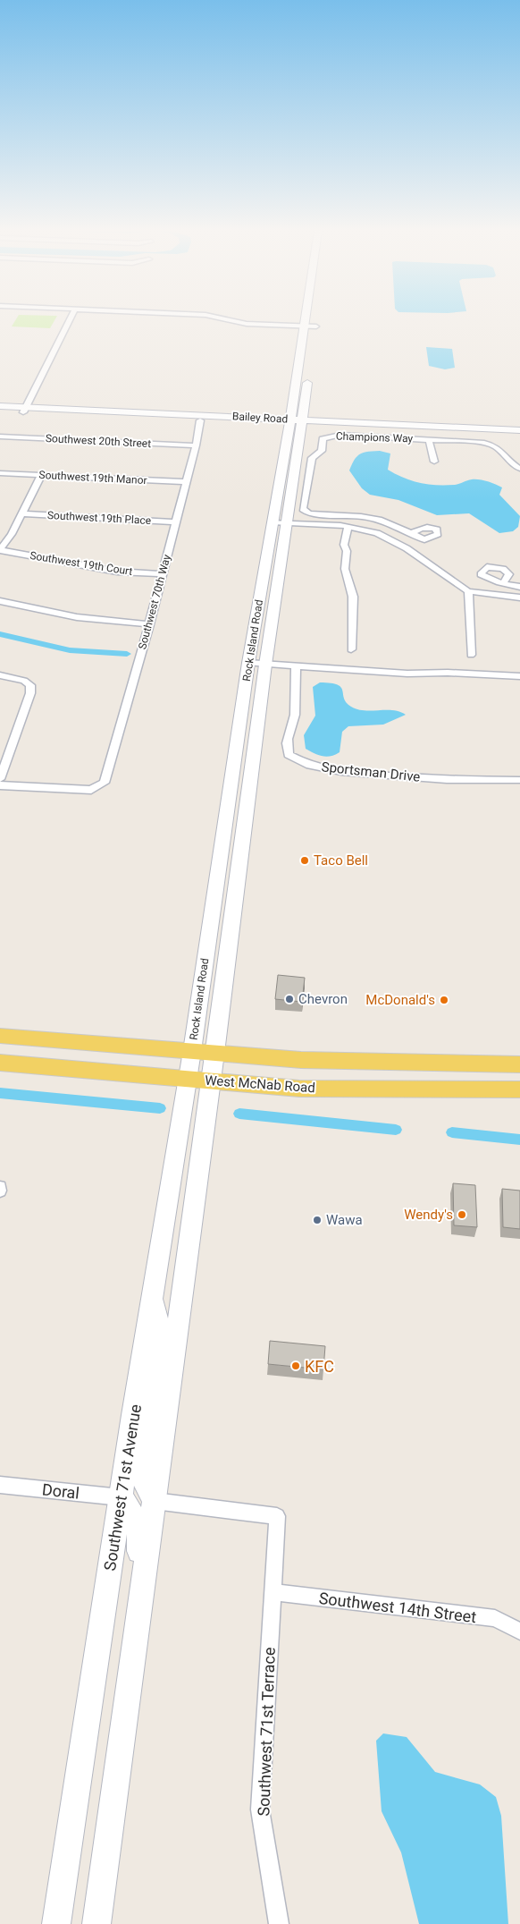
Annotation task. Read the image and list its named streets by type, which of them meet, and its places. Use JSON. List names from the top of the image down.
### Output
{
  "streets": {
    "main road": [
      "Bailey Road",
      "Rock Island Road",
      "West McNab Road",
      "Southwest 71st Avenue"
    ],
    "street": [
      "Champions Way",
      "Southwest 20th Street",
      "Southwest 19th Manor",
      "Southwest 19th Place",
      "Southwest 19th Court",
      "Southwest 70th Way",
      "Sportsman Drive",
      "Doral",
      "Southwest 14th Street",
      "Southwest 71st Terrace"
    ]
  },
  "crossings": [
    ["Bailey Road", "Southwest 70th Way"],
    ["Bailey Road", "Rock Island Road"],
    ["Southwest 20th Street", "Southwest 70th Way"],
    ["Southwest 19th Manor", "Southwest 70th Way"],
    ["Southwest 19th Place", "Southwest 70th Way"],
    ["Southwest 19th Court", "Southwest 70th Way"],
    ["Rock Island Road", "West McNab Road"],
    ["Rock Island Road", "Southwest 71st Avenue"],
    ["West McNab Road", "Southwest 71st Avenue"],
    ["Southwest 71st Avenue", "Doral"],
    ["Southwest 14th Street", "Southwest 71st Terrace"]
  ],
  "places": [
    "Taco Bell",
    "Chevron",
    "McDonald's",
    "Wendy's",
    "Wawa",
    "KFC"
  ]
}
